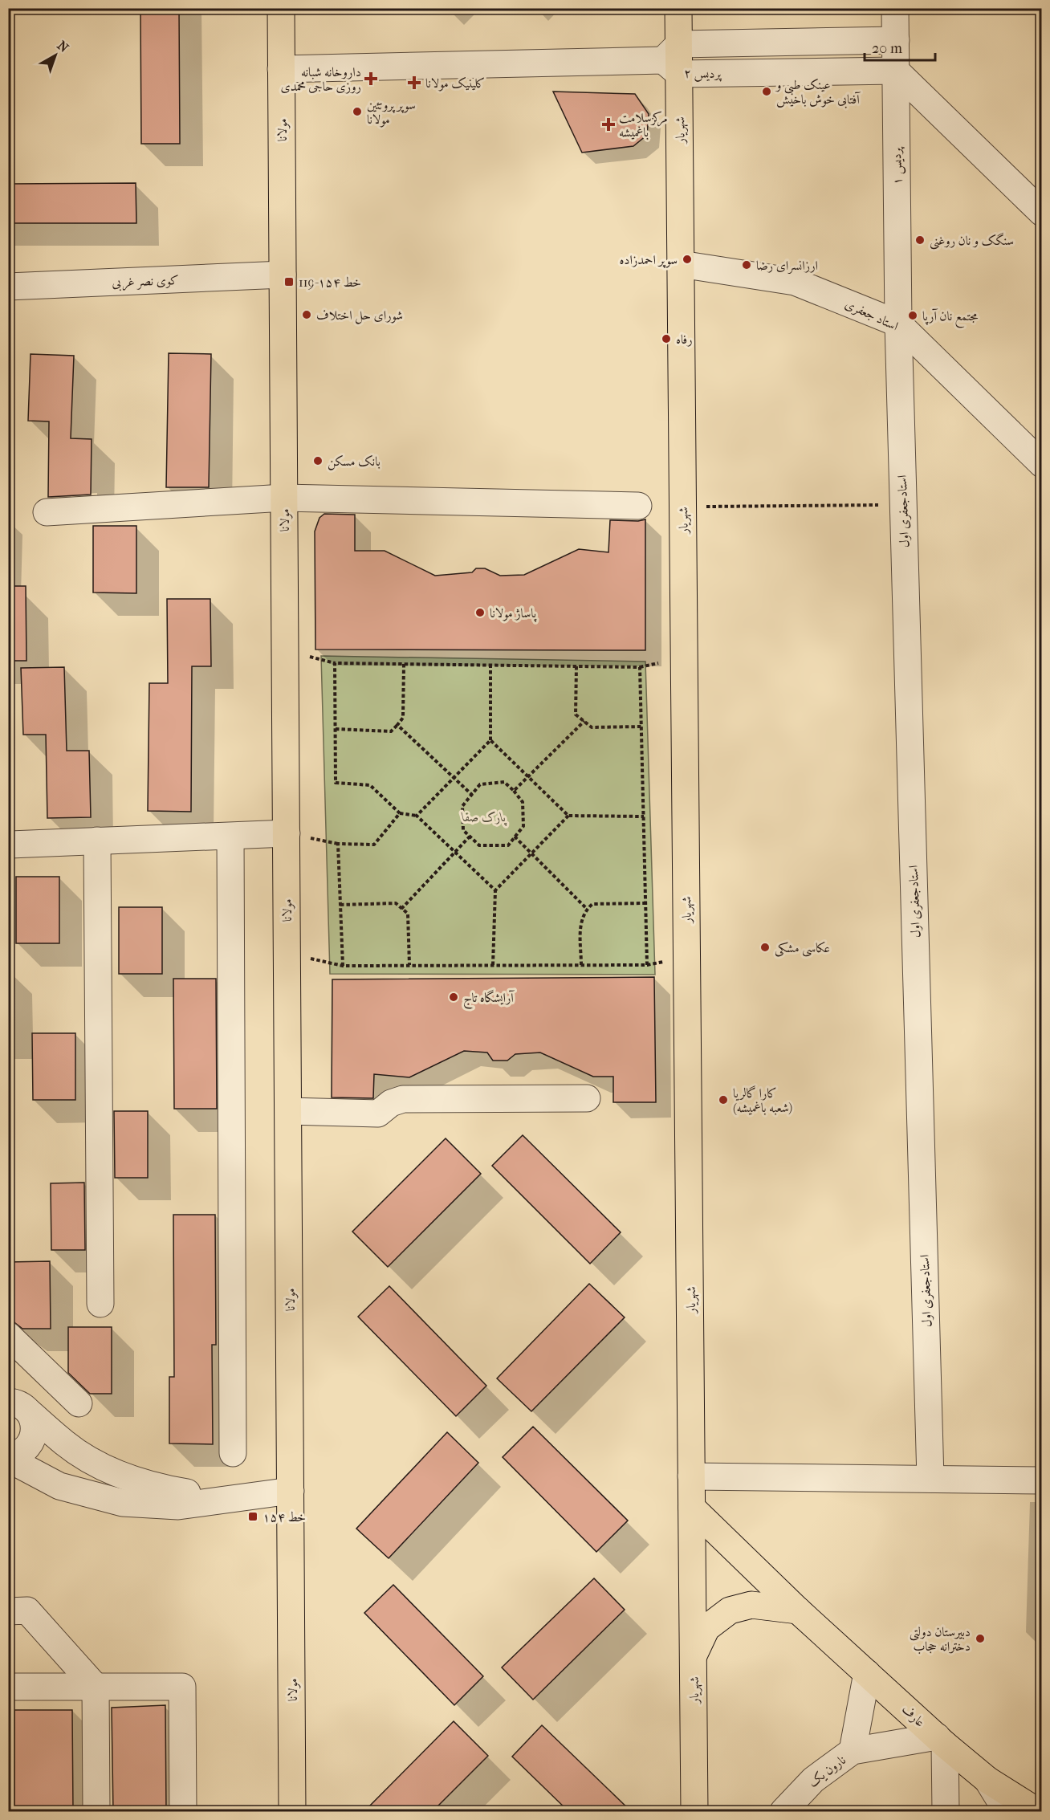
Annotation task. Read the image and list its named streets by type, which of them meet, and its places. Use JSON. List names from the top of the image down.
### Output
{
  "streets": {
    "main road": ["مولانا", "شهریار", "عارف"],
    "street": [
      "پردیس ۲",
      "پردیس ۱",
      "کوی نصر غربی",
      "استاد جعفری",
      "استادجعفری اول",
      "نارون یک"
    ]
  },
  "crossings": [
    ["پردیس ۲", "مولانا"],
    ["پردیس ۲", "شهریار"],
    ["پردیس ۲", "پردیس ۱"],
    ["مولانا", "کوی نصر غربی"],
    ["شهریار", "استاد جعفری"],
    ["شهریار", "عارف"],
    ["پردیس ۱", "استاد جعفری"],
    ["پردیس ۱", "استادجعفری اول"],
    ["استاد جعفری", "استادجعفری اول"],
    ["عارف", "نارون یک"]
  ],
  "parks": ["پارک صفا"],
  "places": {
    "health": ["داروخانه شبانه روزی حاجی محمدی", "کلینیک مولانا", "مرکزسلامت باغمیشه"],
    "other": [
      "عینک طبی و آفتابی خوش باخیش",
      "سوپر پروتئین مولانا",
      "سنگک و نان روغنی",
      "سوپر احمدزاده",
      "ارزانسرای رضا",
      "شورای حل اختلاف",
      "مجتمع نان آرپا",
      "رفاه",
      "بانک مسکن",
      "پاساژ مولانا",
      "عکاسی مشکی",
      "آرایشگاه تاج",
      "کارا گالریا (شعبه باغمیشه)",
      "دبیرستان دولتی دخترانه حجاب"
    ],
    "transit": ["خط ۱۵۴-119", "خط ۱۵۴"]
  },
  "scale_bar": "20 m",
  "north": "top right"
}
